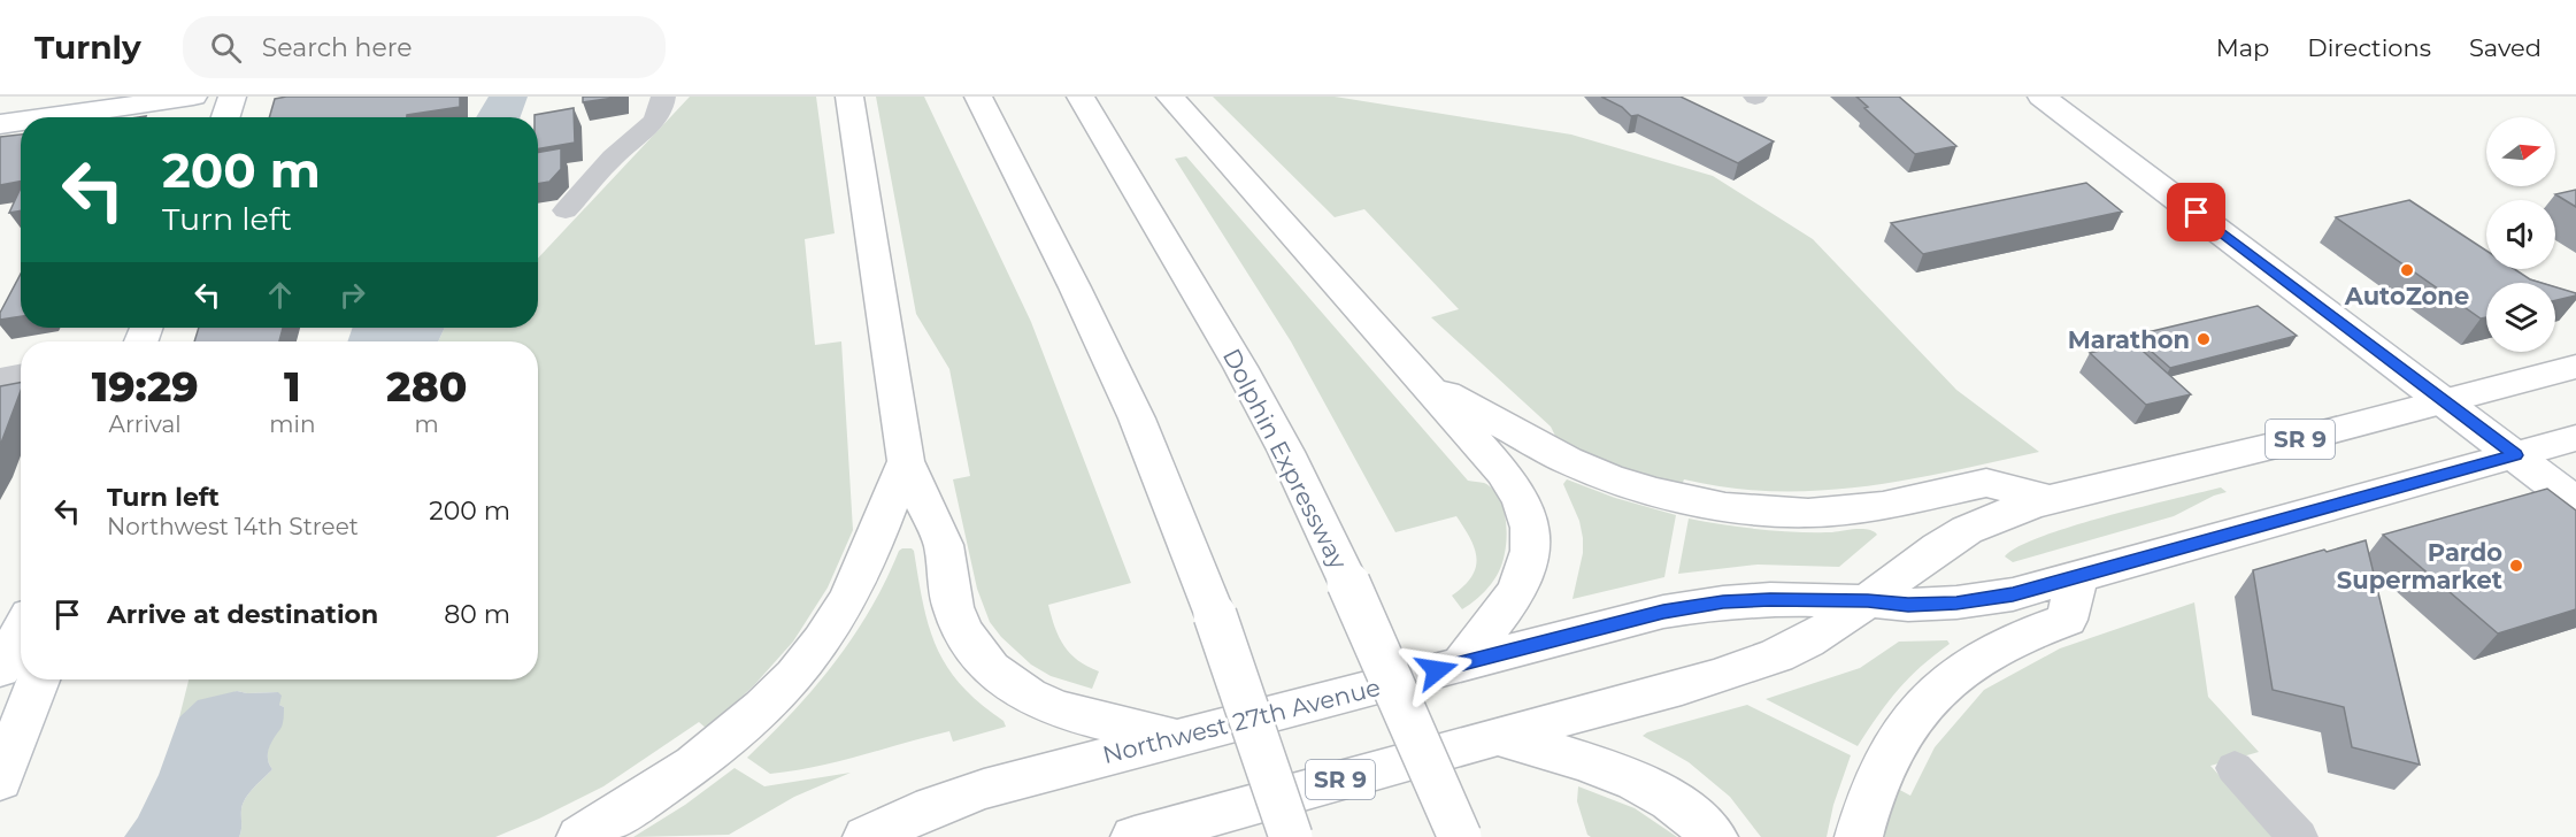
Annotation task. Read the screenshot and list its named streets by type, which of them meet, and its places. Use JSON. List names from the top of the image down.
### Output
{
  "streets": {
    "main road": ["SR 9", "Dolphin Expressway", "Northwest 27th Avenue"]
  },
  "crossings": [
    ["SR 9", "Northwest 27th Avenue"]
  ],
  "places": ["AutoZone", "Marathon", "Pardo Supermarket"],
  "north": "right",
  "page": {
    "header": "Turnly",
    "search": "Search here",
    "nav": ["Map", "Directions", "Saved"],
    "turn": ["200 m", "Turn left"],
    "eta": [
      "19:29",
      "Arrival",
      "1",
      "min",
      "280",
      "m"
    ],
    "list": [
      {
        "name": "Turn left",
        "note": "Northwest 14th Street",
        "value": "200 m"
      },
      {
        "name": "Arrive at destination",
        "value": "80 m"
      }
    ]
  }
}
